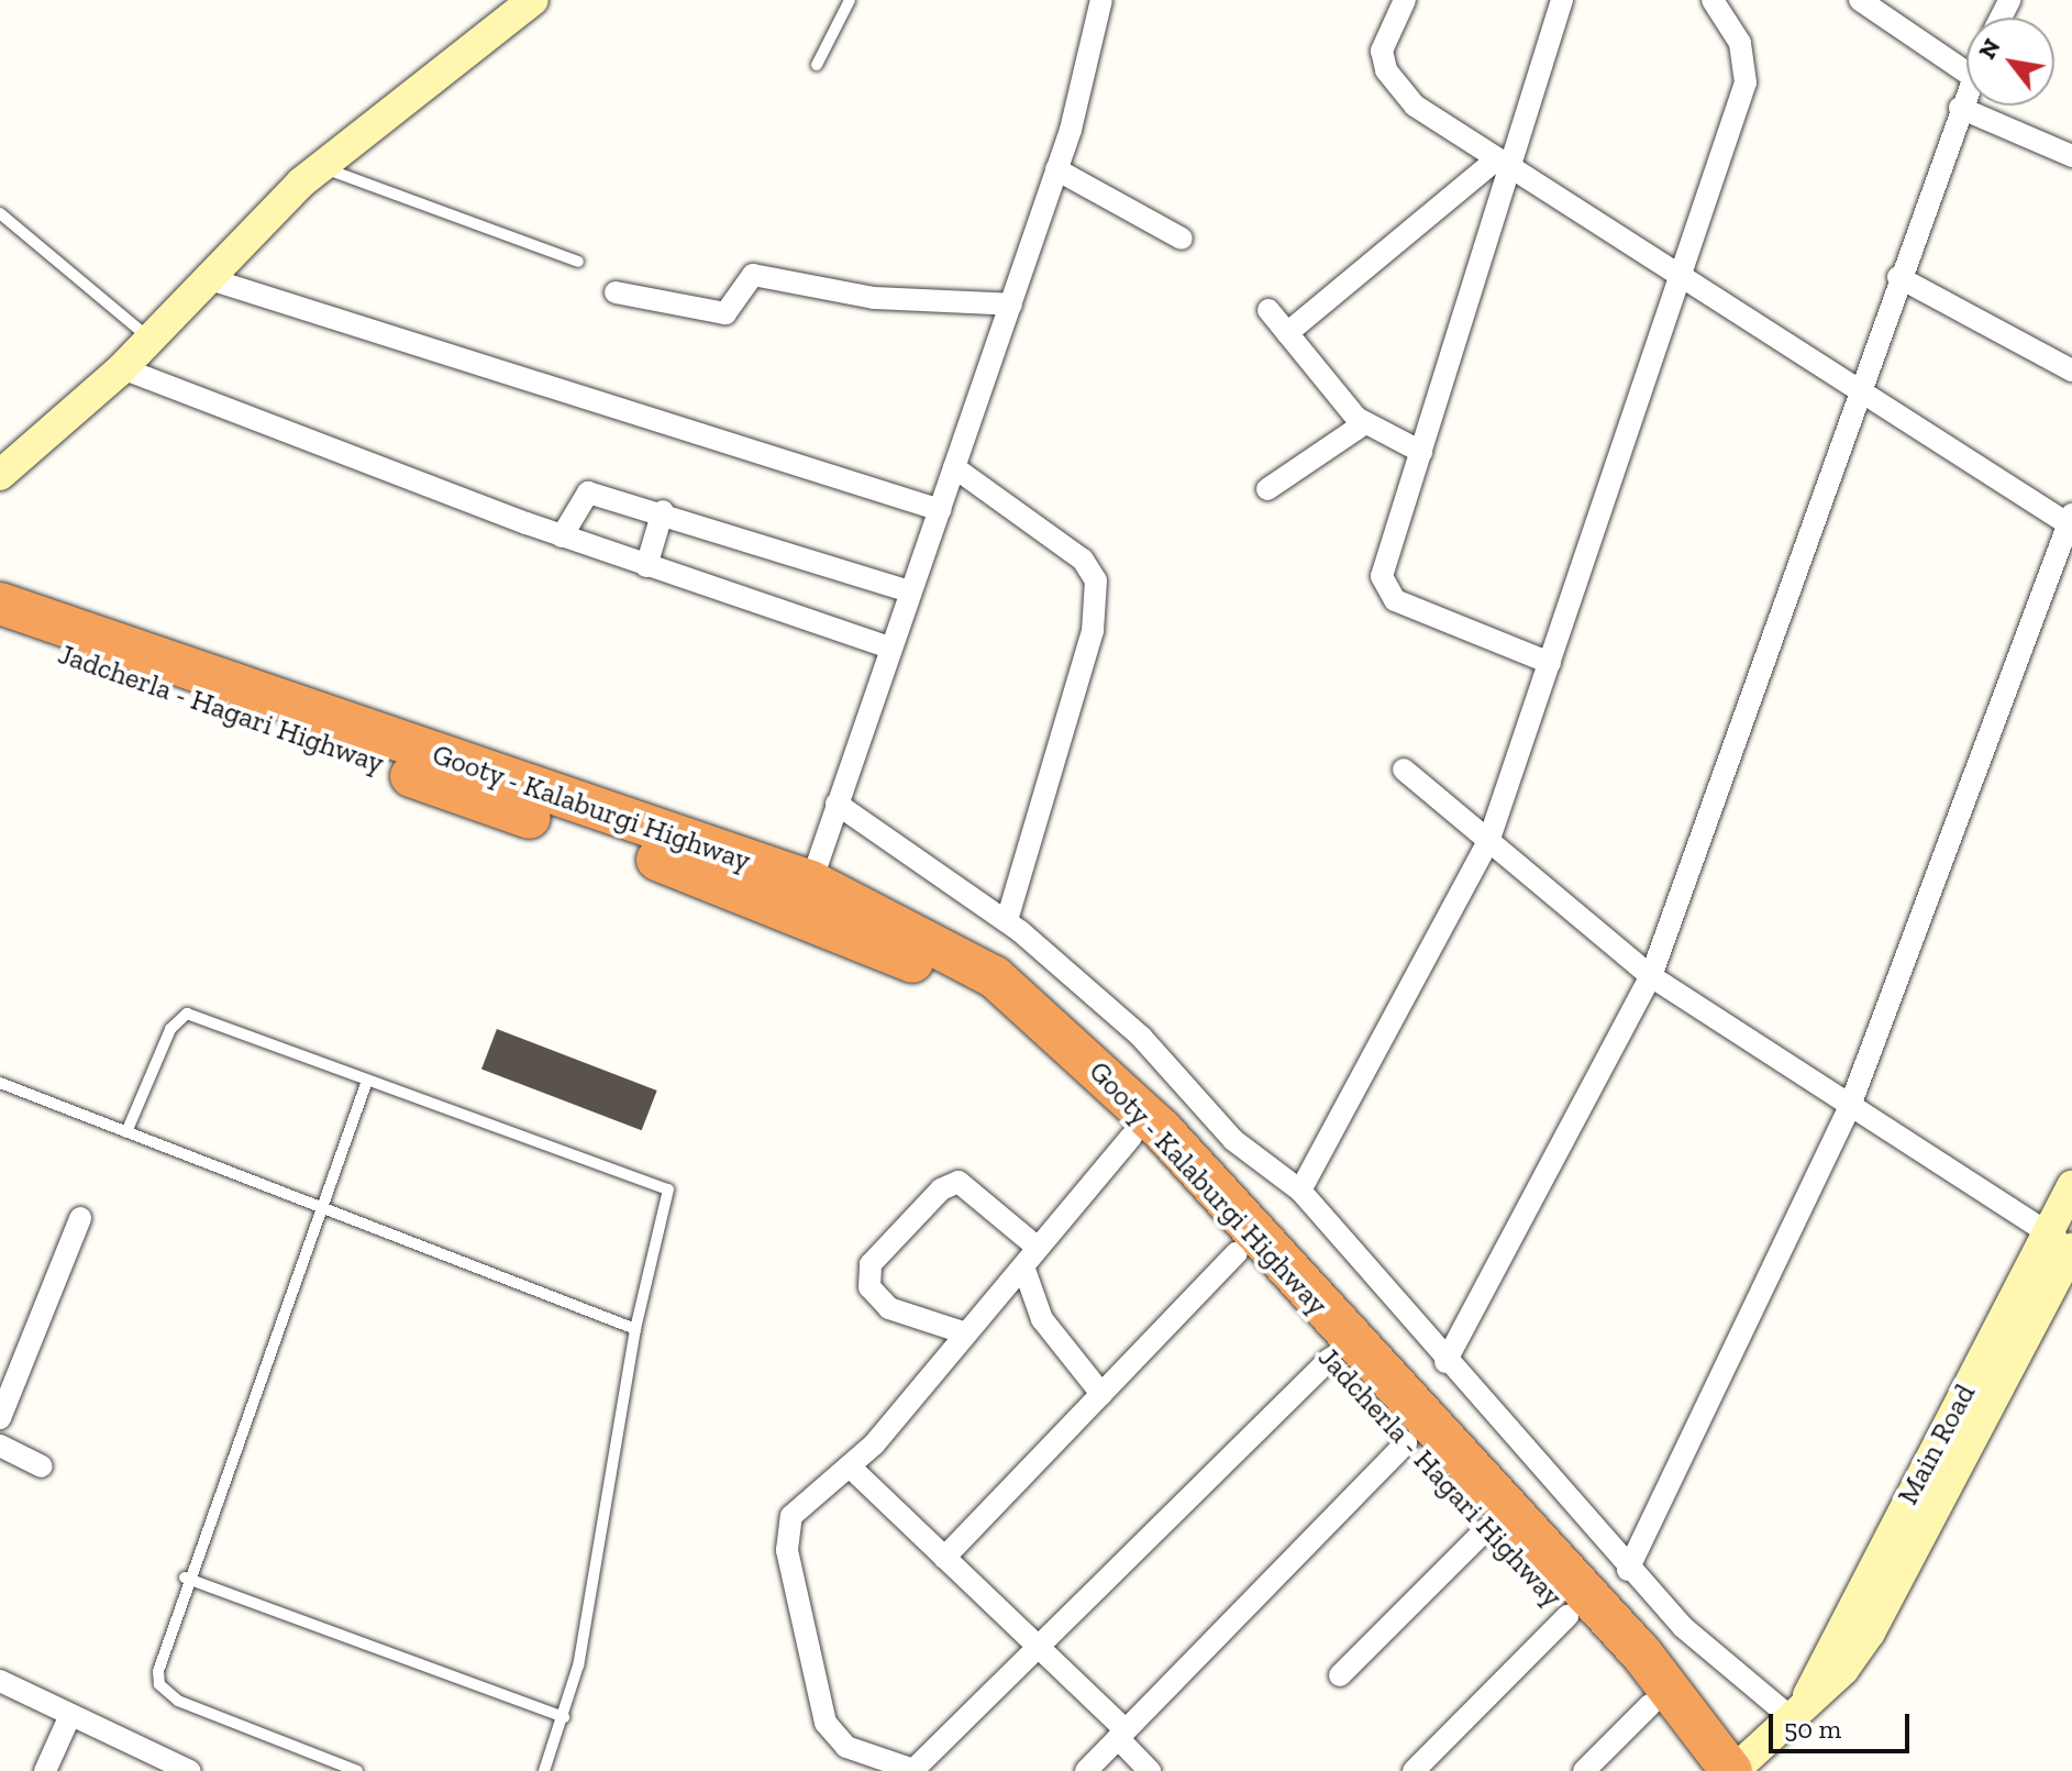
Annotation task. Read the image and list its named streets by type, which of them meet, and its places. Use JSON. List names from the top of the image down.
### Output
{
  "streets": {
    "highway": ["Jadcherla - Hagari Highway", "Gooty - Kalaburgi Highway"],
    "street": ["Main Road"]
  },
  "crossings": [
    ["Gooty - Kalaburgi Highway", "Main Road"]
  ],
  "scale_bar": "50 m",
  "north": "top left"
}
